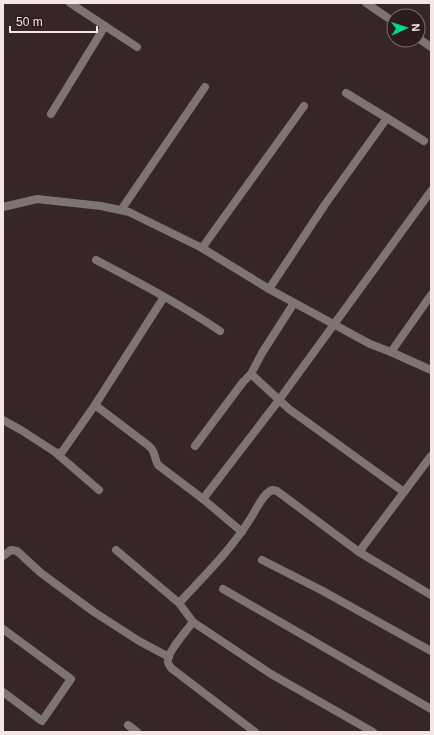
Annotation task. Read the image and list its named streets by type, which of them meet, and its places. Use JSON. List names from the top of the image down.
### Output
{
  "scale_bar": "50 m",
  "north": "right"
}
